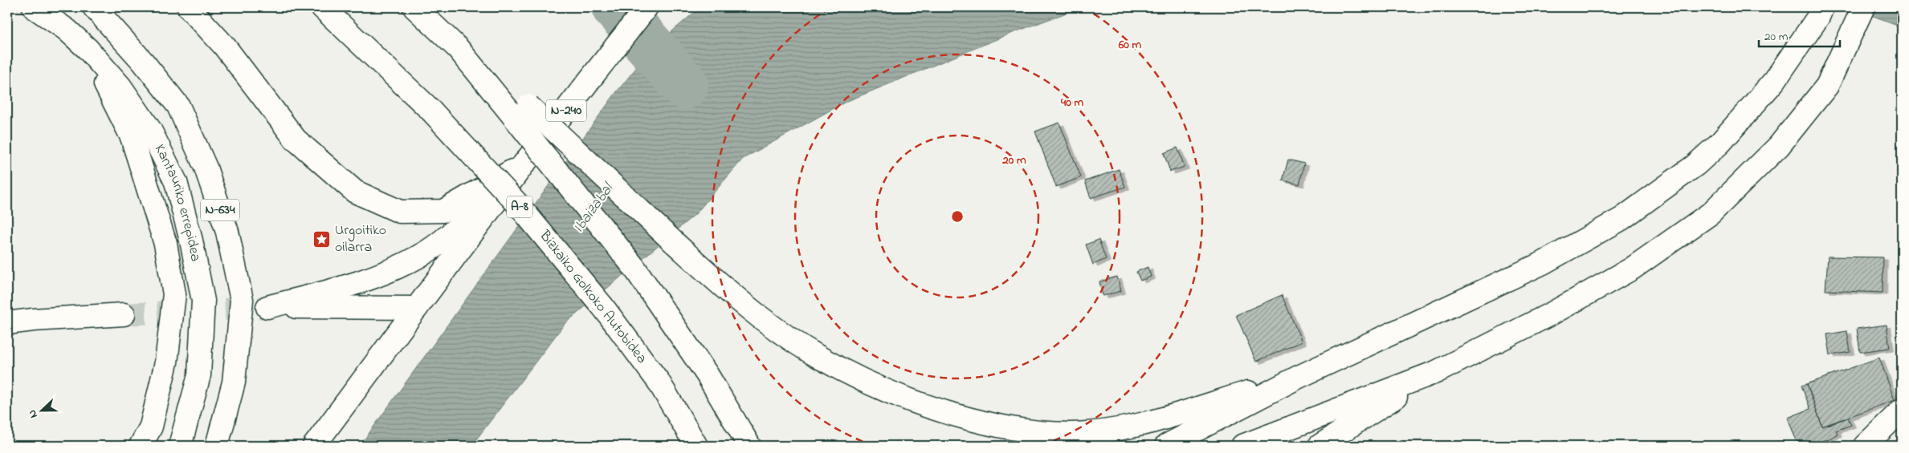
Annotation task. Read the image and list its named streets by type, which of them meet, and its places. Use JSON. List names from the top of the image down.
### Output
{
  "streets": {
    "main road": [
      "N-240",
      "Kantauriko errepidea",
      "A-8",
      "N-634",
      "Bizkaiko Golkoko Autobidea"
    ]
  },
  "water": ["Ibaizabal"],
  "places": {
    "place": ["Urgoitiko oilarra"]
  },
  "scale_bar": "20 m",
  "north": "left",
  "rings": ["60 m", "40 m", "20 m"]
}
